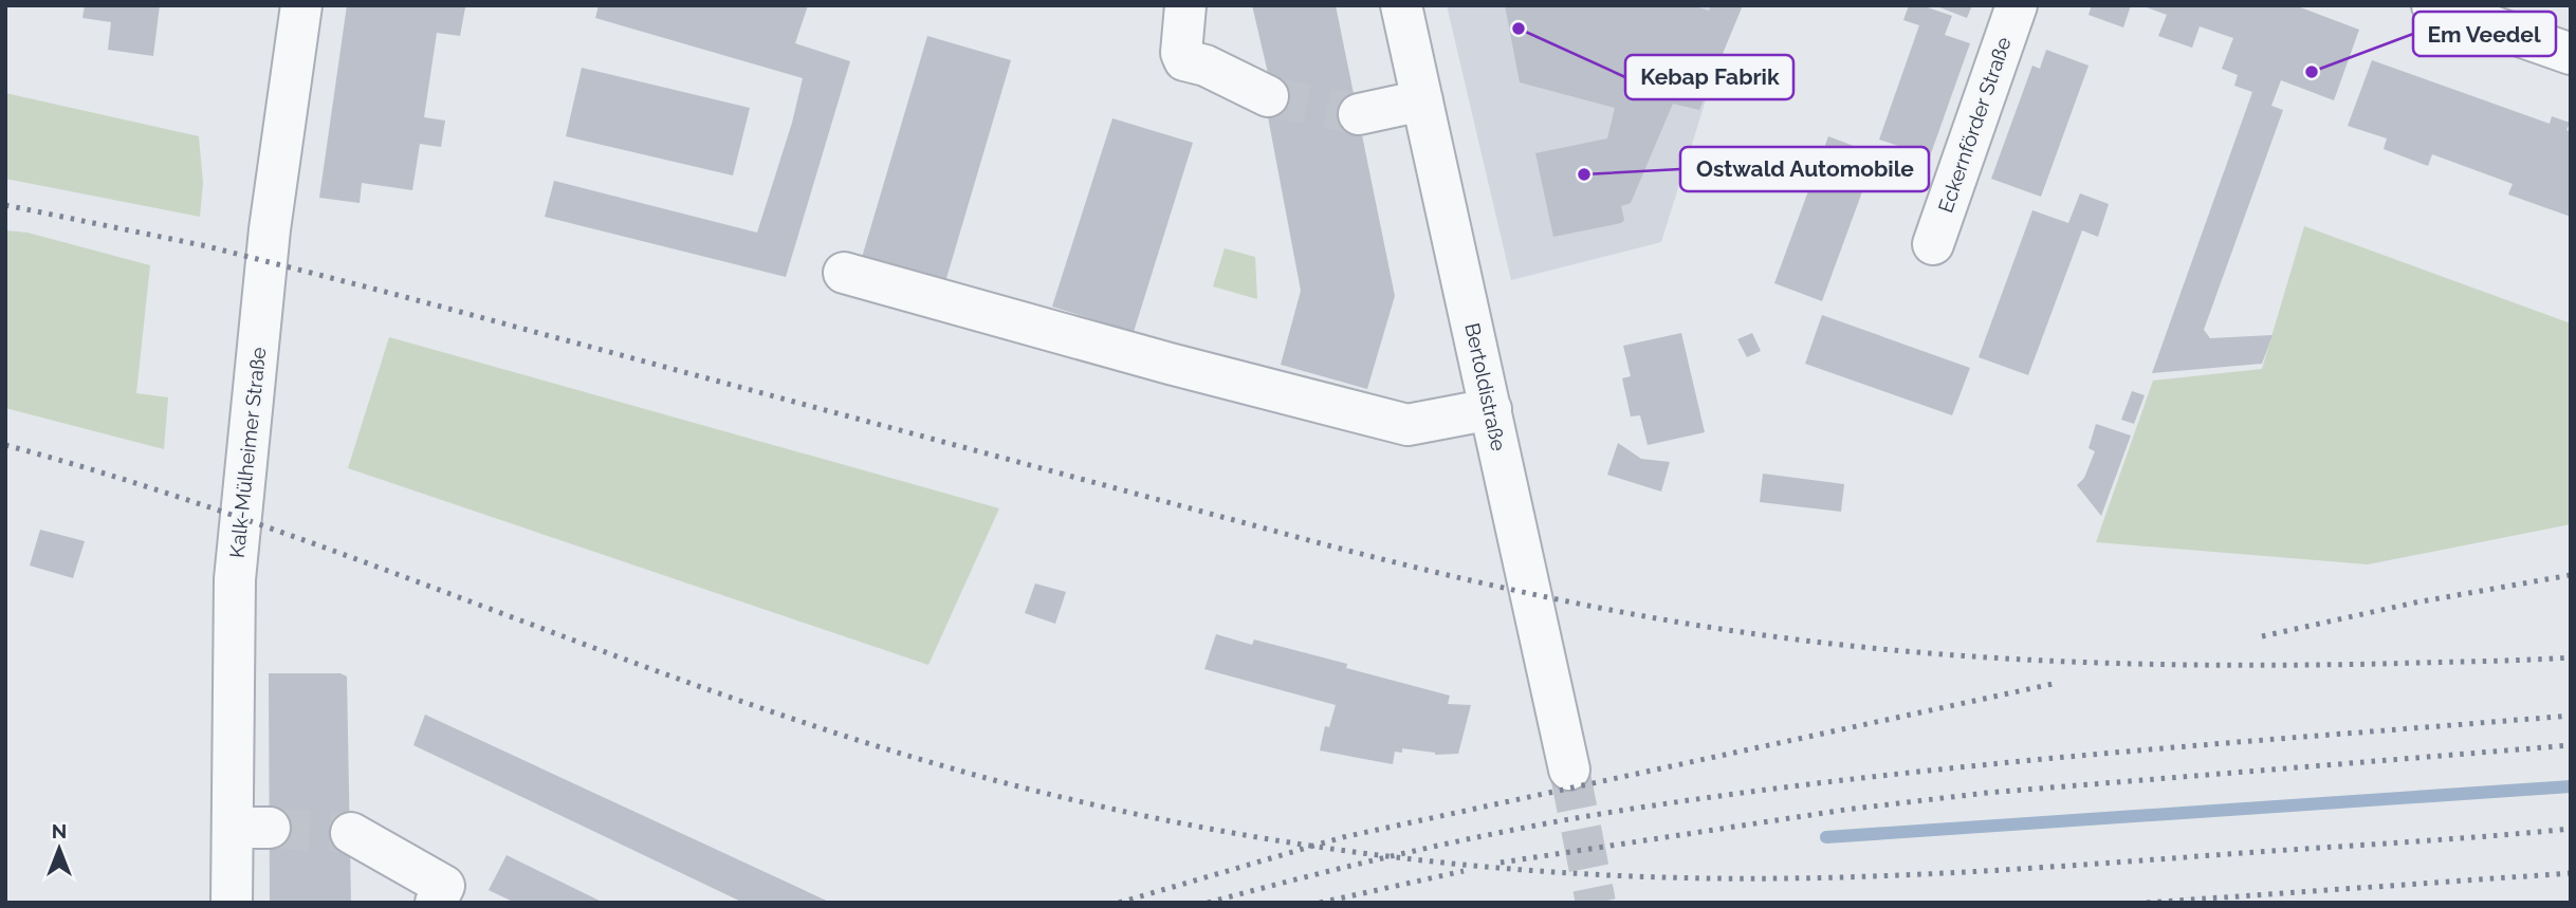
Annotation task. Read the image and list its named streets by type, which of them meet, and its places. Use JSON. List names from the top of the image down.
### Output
{
  "streets": {
    "street": ["Eckernförder Straße", "Bertoldistraße", "Kalk-Mülheimer Straße"]
  },
  "places": ["Kebap Fabrik", "Em Veedel", "Ostwald Automobile"],
  "north": "top"
}
